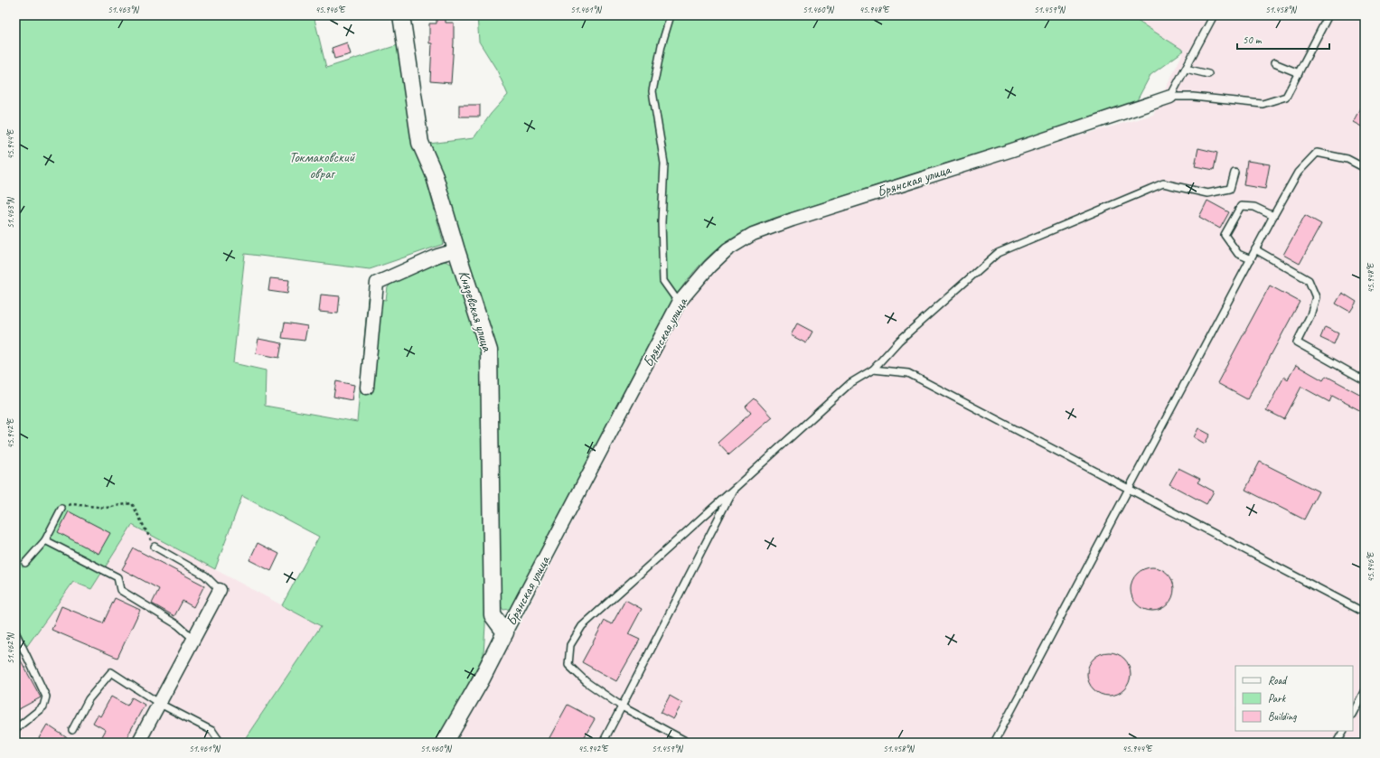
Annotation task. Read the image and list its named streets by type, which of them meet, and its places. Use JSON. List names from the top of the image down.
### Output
{
  "streets": {
    "street": ["Брянская улица", "Князевская улица"]
  },
  "crossings": [
    ["Брянская улица", "Князевская улица"]
  ],
  "parks": ["Токмаковский овраг"],
  "legend": ["Road", "Park", "Building"],
  "scale_bar": "50 m",
  "coordinates": [
    "51.463°N",
    "45.946°E",
    "51.461°N",
    "51.460°N",
    "45.948°E",
    "51.459°N",
    "51.458°N",
    "45.944°E",
    "45.942°E",
    "51.462°N"
  ]
}
